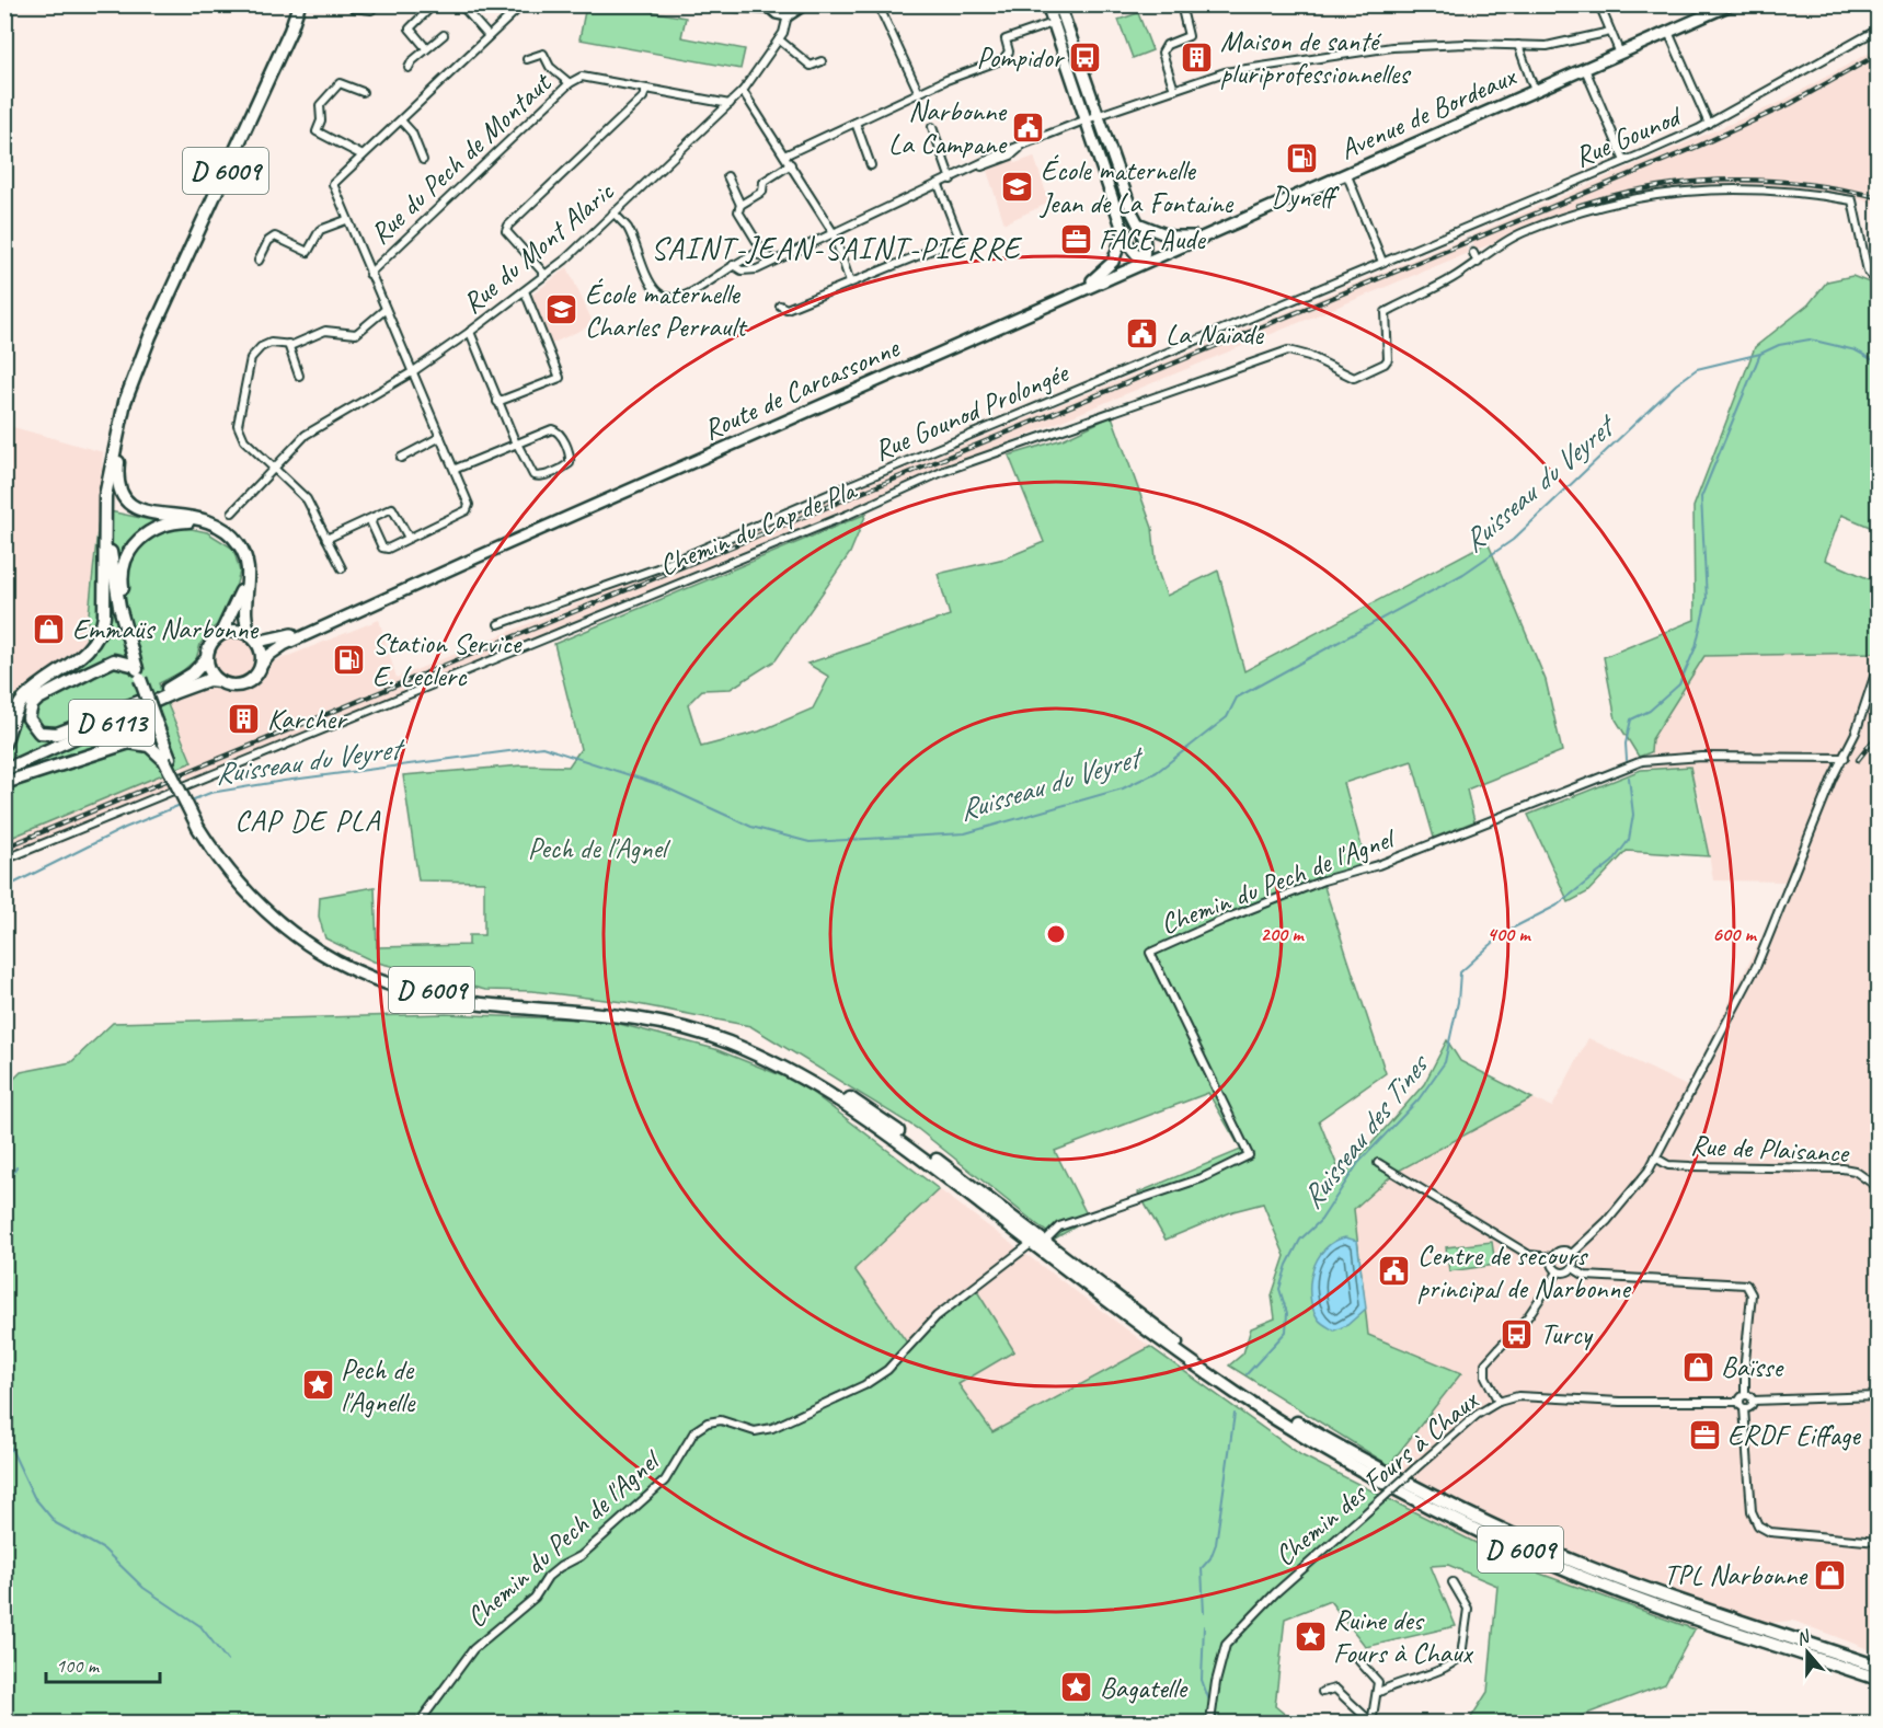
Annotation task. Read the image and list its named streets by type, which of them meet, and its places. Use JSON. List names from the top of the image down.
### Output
{
  "streets": {
    "main road": [
      "Avenue de Bordeaux",
      "D 6009",
      "Route de Carcassonne",
      "D 6113"
    ],
    "street": [
      "Rue Gounod",
      "Rue du Pech de Montaut",
      "Rue du Mont Alaric",
      "Rue Gounod Prolongée",
      "Chemin du Cap de Pla",
      "Chemin du Pech de l'Agnel",
      "Rue de Plaisance",
      "Chemin des Fours à Chaux"
    ]
  },
  "crossings": [
    ["Avenue de Bordeaux", "Route de Carcassonne"],
    ["Rue Gounod", "Rue Gounod Prolongée"],
    ["D 6009", "Chemin du Pech de l'Agnel"],
    ["Route de Carcassonne", "D 6113"]
  ],
  "districts": ["SAINT-JEAN-SAINT-PIERRE", "CAP DE PLA"],
  "water": ["Ruisseau du Veyret", "Ruisseau des Tines"],
  "parks": ["Pech de l'Agnel"],
  "places": {
    "bus stop": ["Pompidor", "Turcy"],
    "building": ["Maison de santé pluriprofessionnelles", "Karcher"],
    "public building": ["Narbonne La Campane", "La Naïade", "Centre de secours principal de Narbonne"],
    "fuel station": ["Dyneff", "Station Service E. Leclerc"],
    "school or university": ["École maternelle Jean de La Fontaine", "École maternelle Charles Perrault"],
    "office": ["FACE Aude", "ERDF Eiffage"],
    "shop": ["Emmaüs Narbonne", "Baïsse", "TPL Narbonne"],
    "place": ["Pech de l'Agnelle", "Ruine des Fours à Chaux", "Bagatelle"]
  },
  "scale_bar": "100 m",
  "north": "top",
  "rings": ["200 m", "400 m", "600 m"]
}
